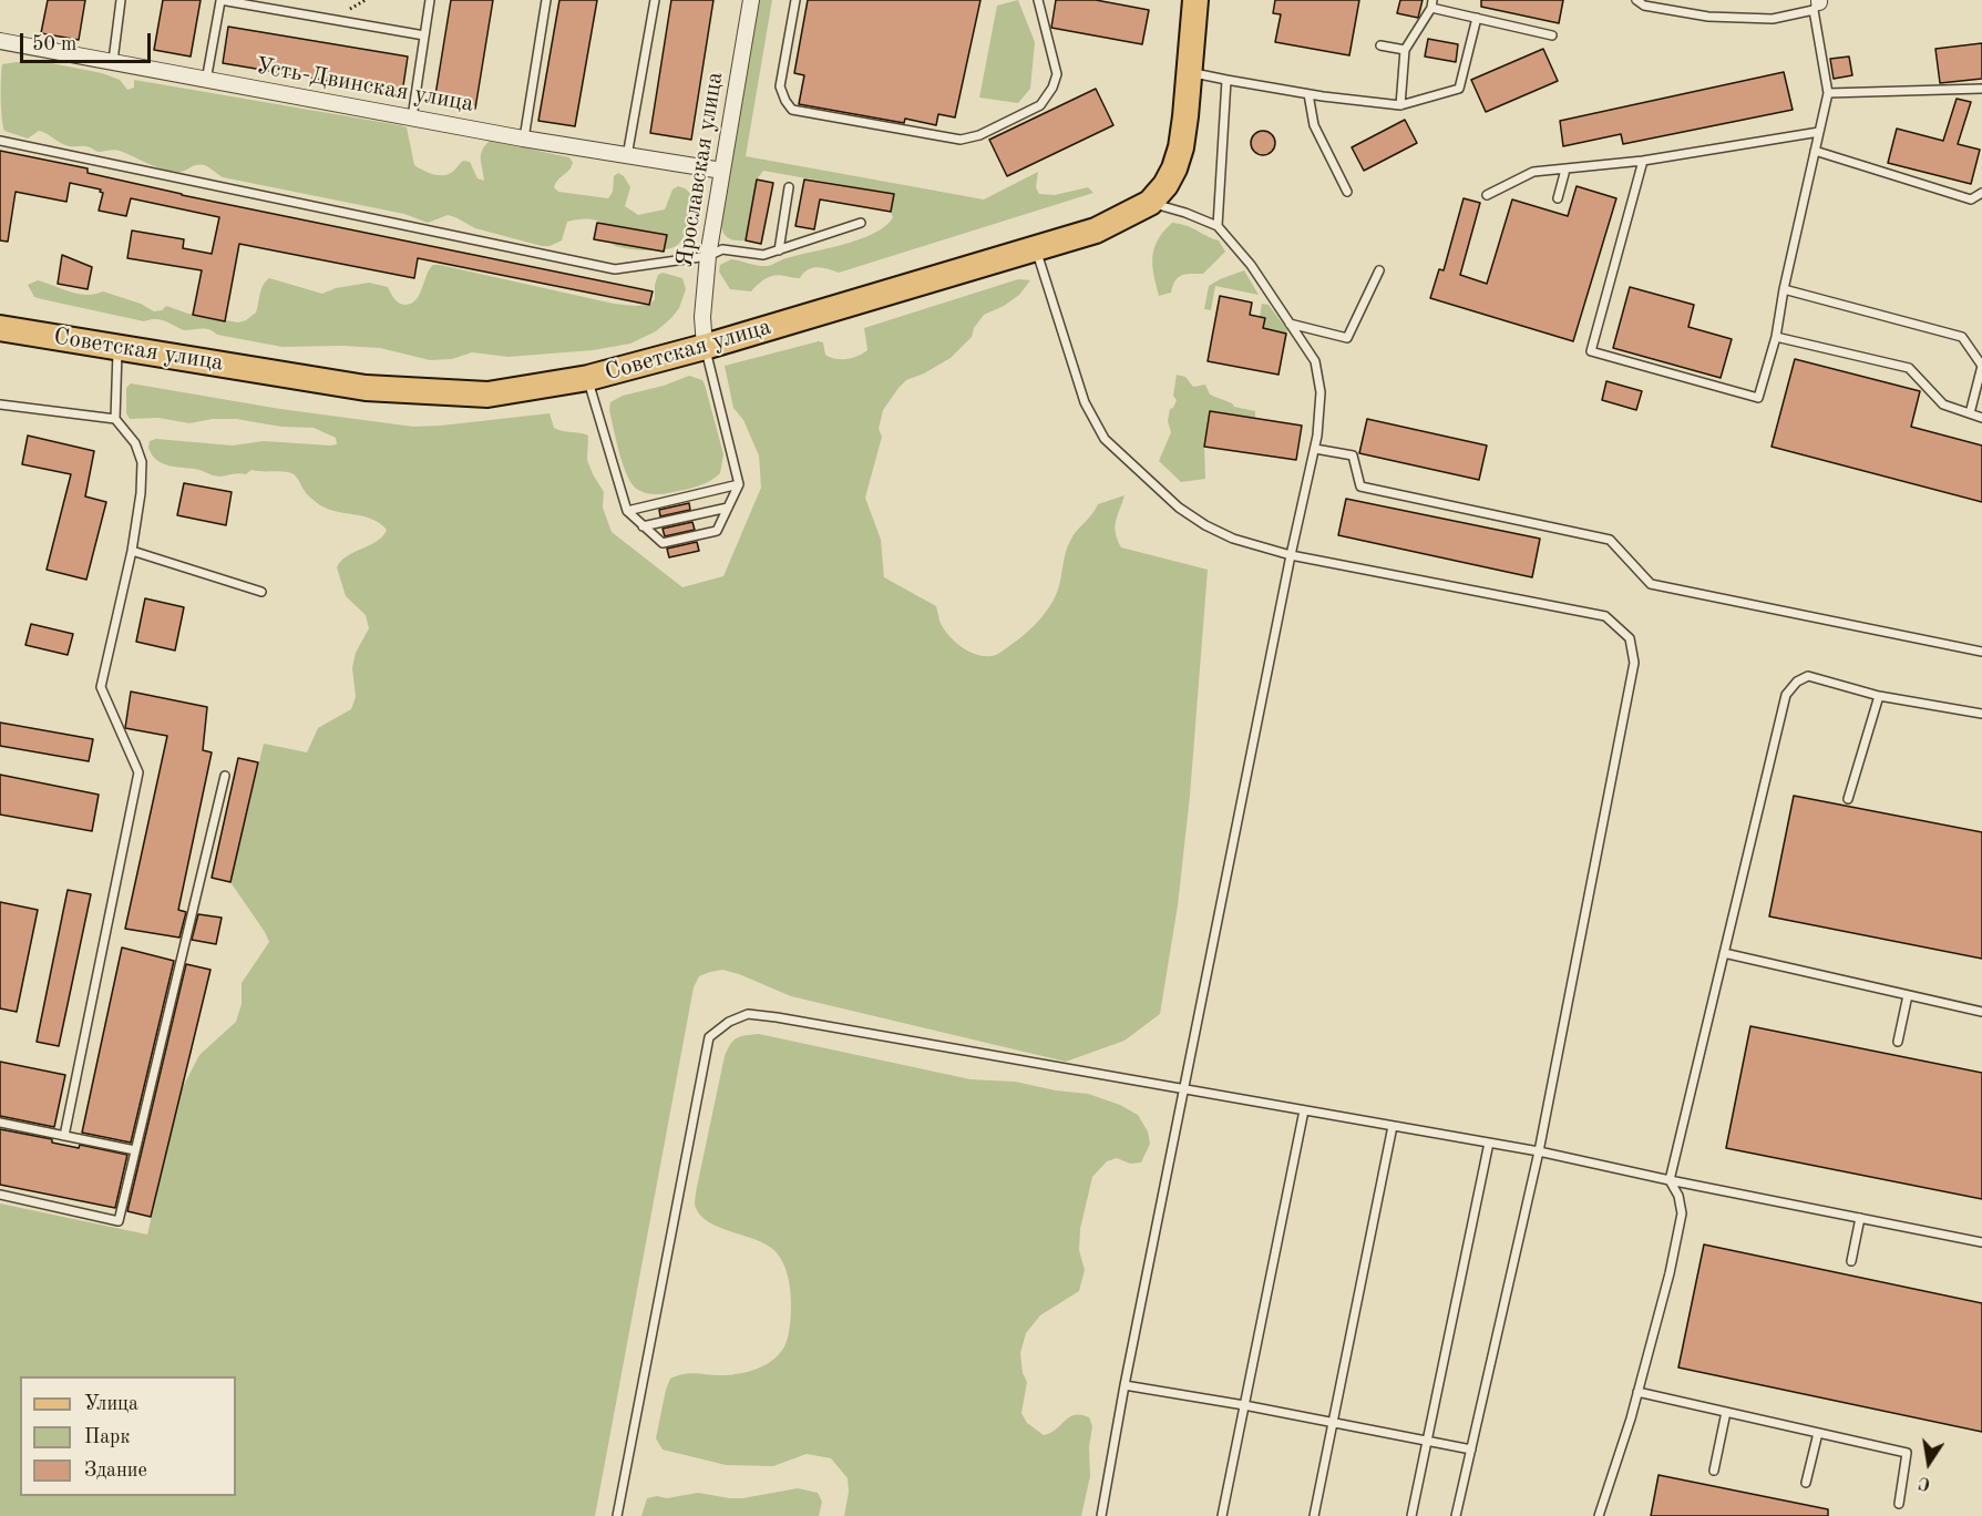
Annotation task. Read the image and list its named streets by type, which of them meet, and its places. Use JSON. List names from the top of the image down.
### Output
{
  "streets": {
    "main road": ["Советская улица"],
    "street": ["Усть-Двинская улица", "Ярославская улица"]
  },
  "crossings": [
    ["Усть-Двинская улица", "Ярославская улица"],
    ["Ярославская улица", "Советская улица"]
  ],
  "legend": ["Улица", "Парк", "Здание"],
  "scale_bar": "50 m",
  "north": "bottom"
}
